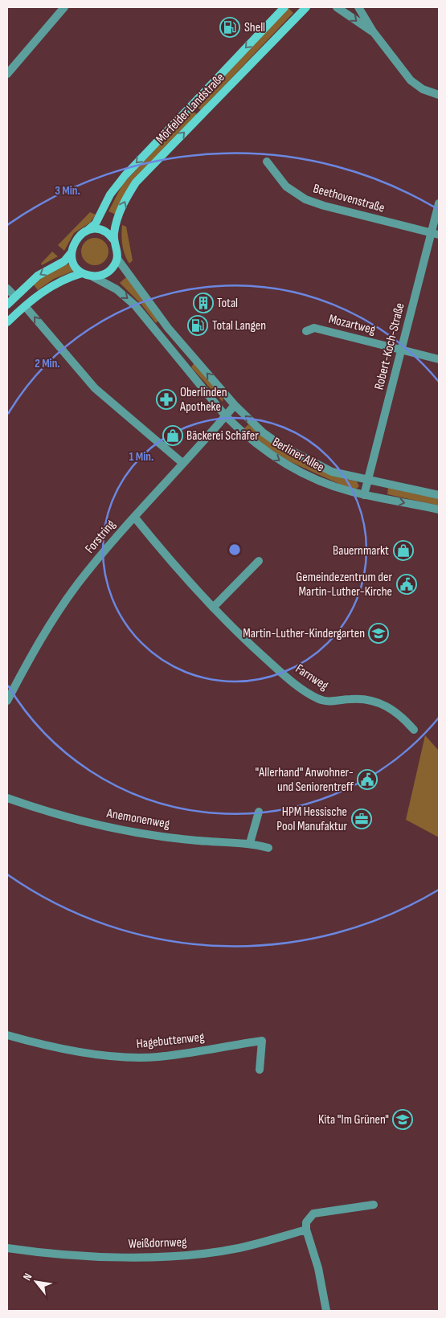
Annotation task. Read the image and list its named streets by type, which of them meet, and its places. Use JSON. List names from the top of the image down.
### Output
{
  "streets": {
    "main road": ["Mörfelder Landstraße"],
    "street": [
      "Beethovenstraße",
      "Mozartweg",
      "Robert-Koch-Straße",
      "Berliner Allee",
      "Forstring",
      "Farnweg",
      "Anemonenweg",
      "Hagebuttenweg",
      "Weißdornweg"
    ]
  },
  "crossings": [
    ["Mörfelder Landstraße", "Berliner Allee"],
    ["Beethovenstraße", "Robert-Koch-Straße"],
    ["Mozartweg", "Robert-Koch-Straße"],
    ["Robert-Koch-Straße", "Berliner Allee"],
    ["Berliner Allee", "Forstring"],
    ["Forstring", "Farnweg"]
  ],
  "places": {
    "fuel station": ["Shell", "Total Langen"],
    "building": ["Total"],
    "pharmacy": ["Oberlinden Apotheke"],
    "shop": ["Bäckerei Schäfer", "Bauernmarkt"],
    "public building": ["Gemeindezentrum der Martin-Luther-Kirche", "\"Allerhand\" Anwohner- und Seniorentreff"],
    "school or university": ["Martin-Luther-Kindergarten", "Kita \"Im Grünen\""],
    "office": ["HPM Hessische Pool Manufaktur"]
  },
  "north": "top left",
  "rings": ["3 Min.", "2 Min.", "1 Min."]
}
